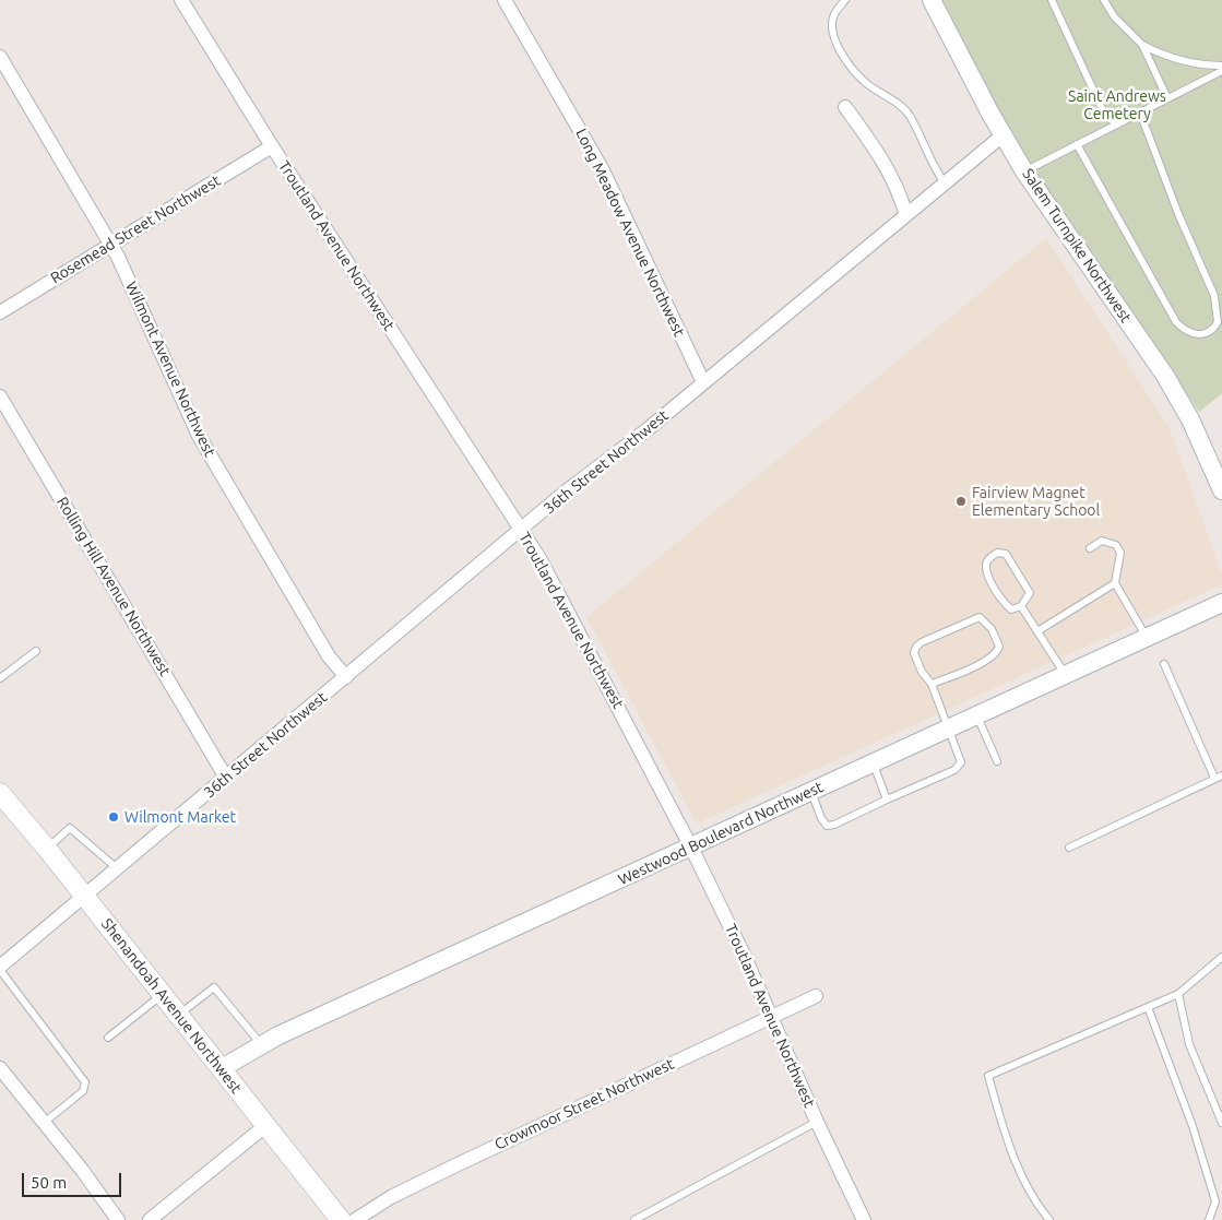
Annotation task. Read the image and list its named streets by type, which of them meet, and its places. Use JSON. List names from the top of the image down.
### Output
{
  "streets": {
    "main road": ["Shenandoah Avenue Northwest"],
    "street": [
      "Rosemead Street Northwest",
      "Long Meadow Avenue Northwest",
      "Troutland Avenue Northwest",
      "Salem Turnpike Northwest",
      "Wilmont Avenue Northwest",
      "36th Street Northwest",
      "Rolling Hill Avenue Northwest",
      "Westwood Boulevard Northwest",
      "Crowmoor Street Northwest"
    ]
  },
  "crossings": [
    ["Rosemead Street Northwest", "Troutland Avenue Northwest"],
    ["Rosemead Street Northwest", "Wilmont Avenue Northwest"],
    ["Long Meadow Avenue Northwest", "36th Street Northwest"],
    ["Troutland Avenue Northwest", "36th Street Northwest"],
    ["Troutland Avenue Northwest", "Westwood Boulevard Northwest"],
    ["Troutland Avenue Northwest", "Crowmoor Street Northwest"],
    ["Salem Turnpike Northwest", "36th Street Northwest"],
    ["Wilmont Avenue Northwest", "36th Street Northwest"],
    ["36th Street Northwest", "Rolling Hill Avenue Northwest"],
    ["36th Street Northwest", "Shenandoah Avenue Northwest"],
    ["Westwood Boulevard Northwest", "Shenandoah Avenue Northwest"]
  ],
  "parks": ["Saint Andrews Cemetery"],
  "places": ["Fairview Magnet Elementary School", "Wilmont Market"],
  "scale_bar": "50 m"
}
